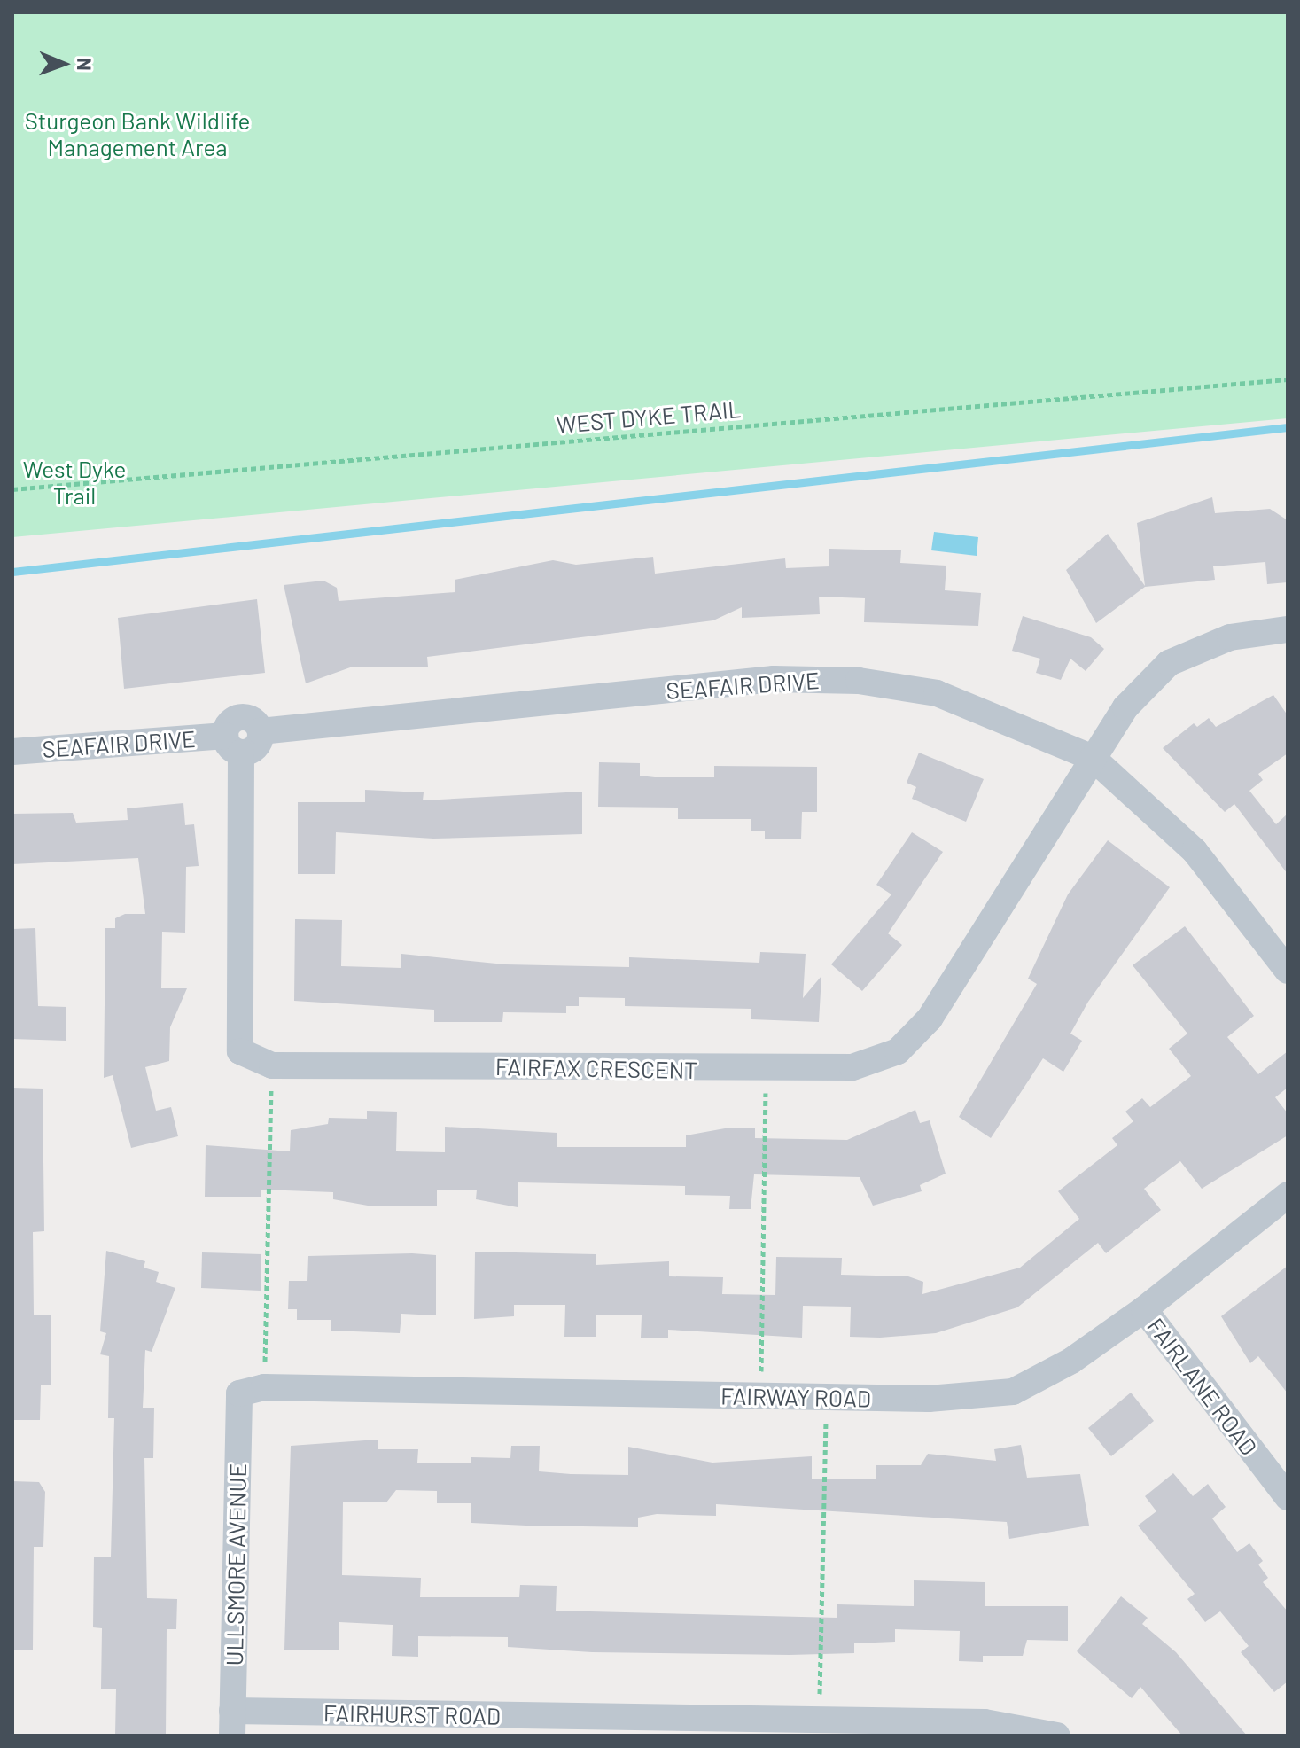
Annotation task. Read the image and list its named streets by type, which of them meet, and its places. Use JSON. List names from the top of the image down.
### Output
{
  "streets": {
    "street": [
      "SEAFAIR DRIVE",
      "FAIRFAX CRESCENT",
      "FAIRLANE ROAD",
      "FAIRWAY ROAD",
      "ULLSMORE AVENUE",
      "FAIRHURST ROAD"
    ],
    "path": ["WEST DYKE TRAIL"]
  },
  "crossings": [
    ["SEAFAIR DRIVE", "FAIRFAX CRESCENT"],
    ["FAIRLANE ROAD", "FAIRWAY ROAD"],
    ["FAIRWAY ROAD", "ULLSMORE AVENUE"],
    ["ULLSMORE AVENUE", "FAIRHURST ROAD"]
  ],
  "parks": ["Sturgeon Bank Wildlife Management Area", "West Dyke Trail"],
  "north": "right"
}
